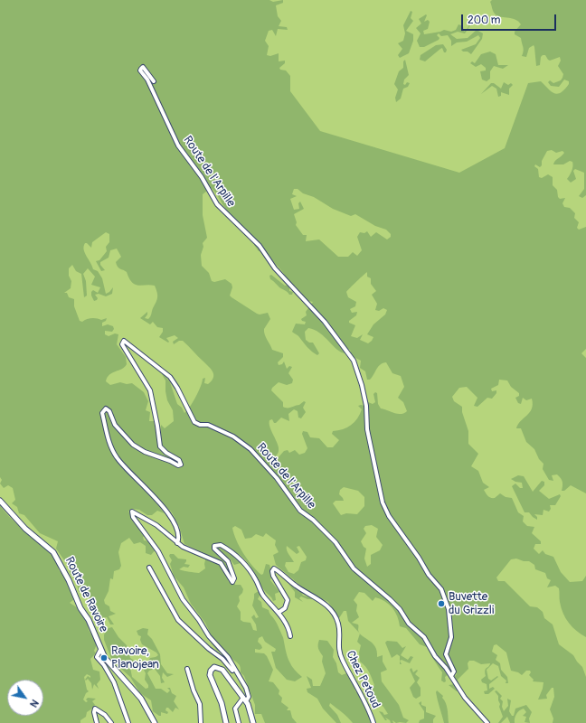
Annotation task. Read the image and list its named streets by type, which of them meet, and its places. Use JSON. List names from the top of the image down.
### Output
{
  "streets": {
    "street": ["Route de l'Arpille", "Route de Ravoire", "Chez Petoud"]
  },
  "places": ["Buvette du Grizzli", "Ravoire, Planojean"],
  "scale_bar": "200 m",
  "north": "bottom right"
}
